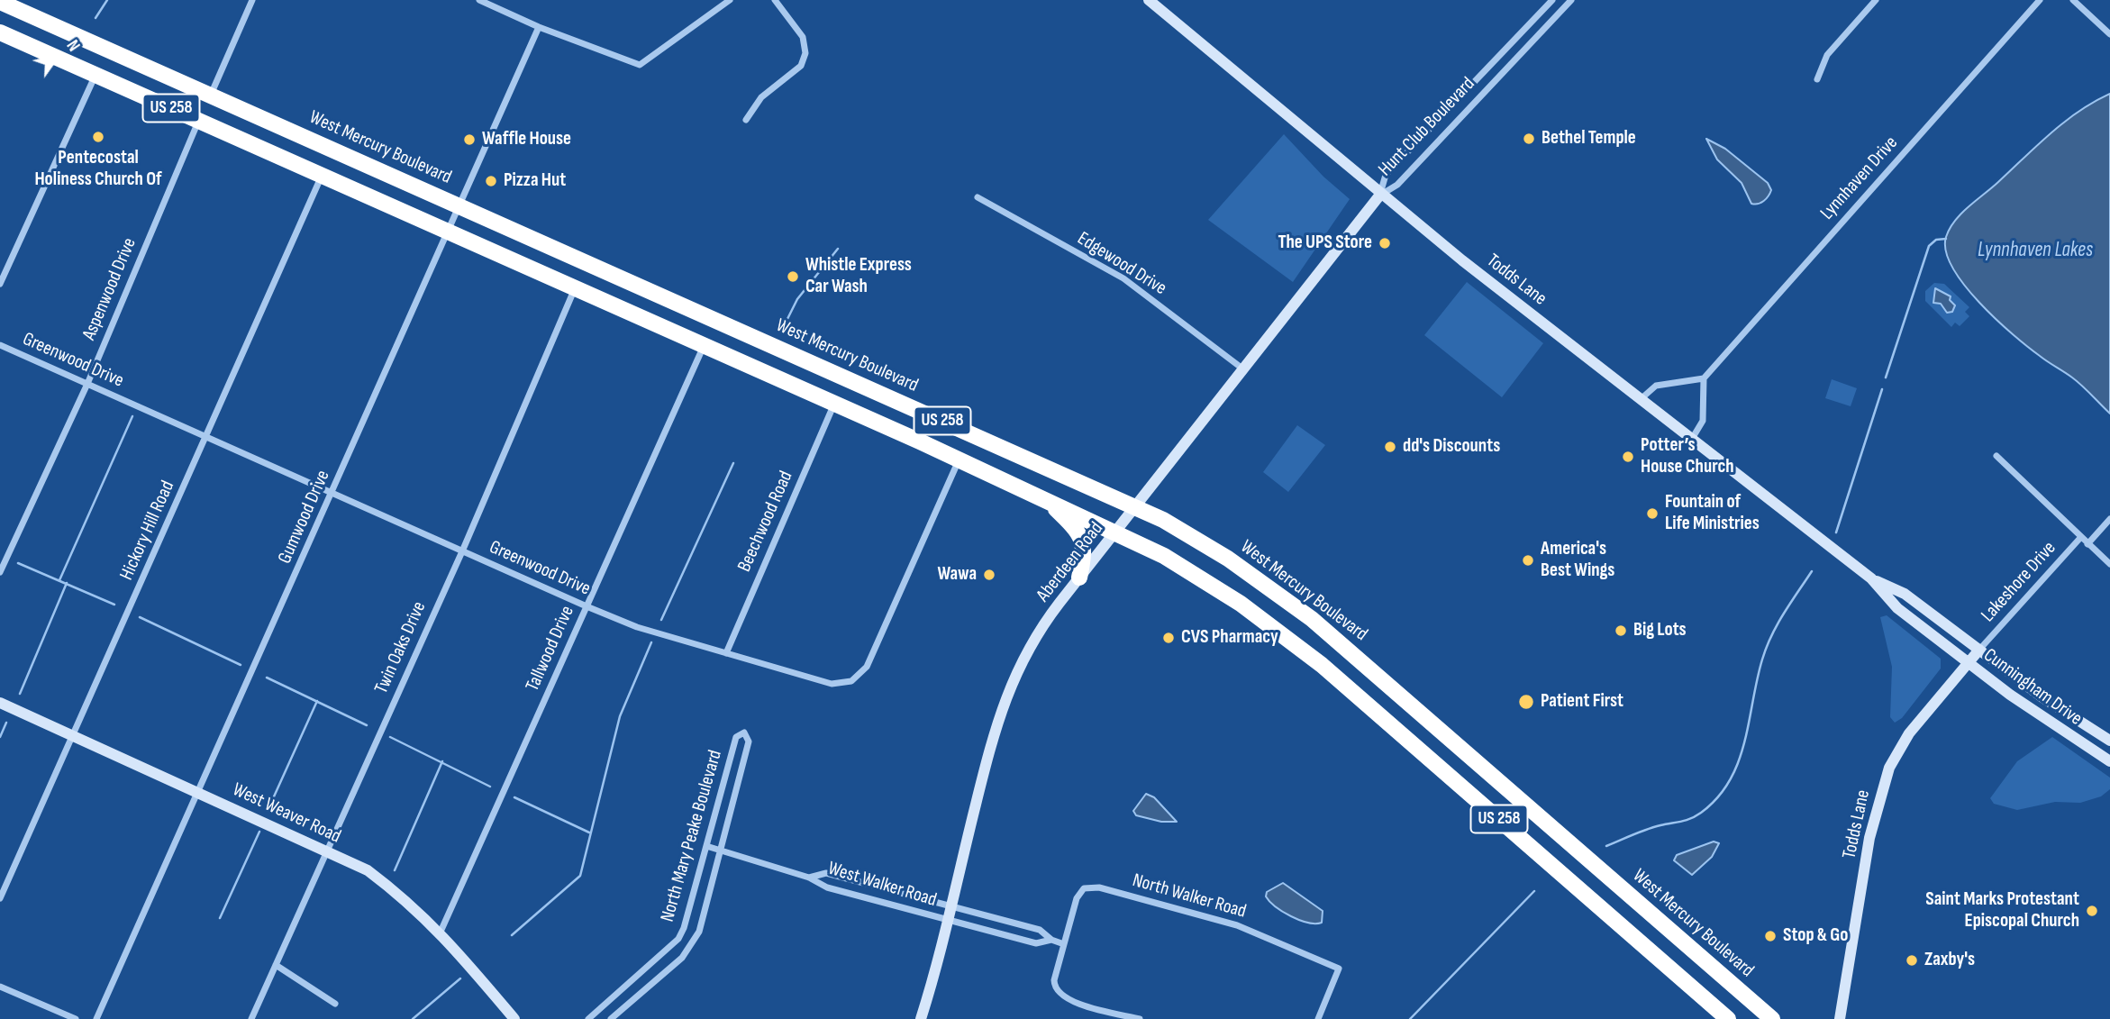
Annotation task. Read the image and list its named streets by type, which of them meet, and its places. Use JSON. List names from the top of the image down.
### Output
{
  "streets": {
    "highway": ["US 258", "West Mercury Boulevard"],
    "main road": [
      "Todds Lane",
      "Aberdeen Road",
      "Cunningham Drive",
      "West Weaver Road"
    ],
    "street": [
      "Hunt Club Boulevard",
      "Lynnhaven Drive",
      "Edgewood Drive",
      "Aspenwood Drive",
      "Greenwood Drive",
      "Gumwood Drive",
      "Beechwood Road",
      "Hickory Hill Road",
      "Lakeshore Drive",
      "Twin Oaks Drive",
      "Tallwood Drive",
      "North Mary Peake Boulevard",
      "West Walker Road",
      "North Walker Road"
    ]
  },
  "crossings": [
    ["US 258", "Aspenwood Drive"],
    ["US 258", "Greenwood Drive"],
    ["US 258", "Gumwood Drive"],
    ["US 258", "Beechwood Road"],
    ["US 258", "Hickory Hill Road"],
    ["US 258", "Aberdeen Road"],
    ["US 258", "Twin Oaks Drive"],
    ["US 258", "Tallwood Drive"],
    ["Hunt Club Boulevard", "Todds Lane"],
    ["Hunt Club Boulevard", "Aberdeen Road"],
    ["West Mercury Boulevard", "Gumwood Drive"],
    ["West Mercury Boulevard", "Aberdeen Road"],
    ["Edgewood Drive", "Aberdeen Road"],
    ["Todds Lane", "Aberdeen Road"],
    ["Todds Lane", "Lakeshore Drive"],
    ["Todds Lane", "Cunningham Drive"],
    ["Aspenwood Drive", "Greenwood Drive"],
    ["Greenwood Drive", "Gumwood Drive"],
    ["Greenwood Drive", "Beechwood Road"],
    ["Greenwood Drive", "Hickory Hill Road"],
    ["Greenwood Drive", "Twin Oaks Drive"],
    ["Greenwood Drive", "Tallwood Drive"],
    ["Gumwood Drive", "West Weaver Road"],
    ["Hickory Hill Road", "West Weaver Road"],
    ["Aberdeen Road", "West Walker Road"],
    ["Lakeshore Drive", "Cunningham Drive"],
    ["Twin Oaks Drive", "West Weaver Road"],
    ["Tallwood Drive", "West Weaver Road"],
    ["North Mary Peake Boulevard", "West Walker Road"]
  ],
  "water": ["Lynnhaven Lakes"],
  "places": [
    "Pentecostal Holiness Church Of",
    "Bethel Temple",
    "Waffle House",
    "Pizza Hut",
    "The UPS Store",
    "Whistle Express Car Wash",
    "dd's Discounts",
    "Potter’s House Church",
    "Fountain of Life Ministries",
    "America's Best Wings",
    "Wawa",
    "Big Lots",
    "CVS Pharmacy",
    "Patient First",
    "Saint Marks Protestant Episcopal Church",
    "Stop & Go",
    "Zaxby's"
  ],
  "north": "top right"
}
